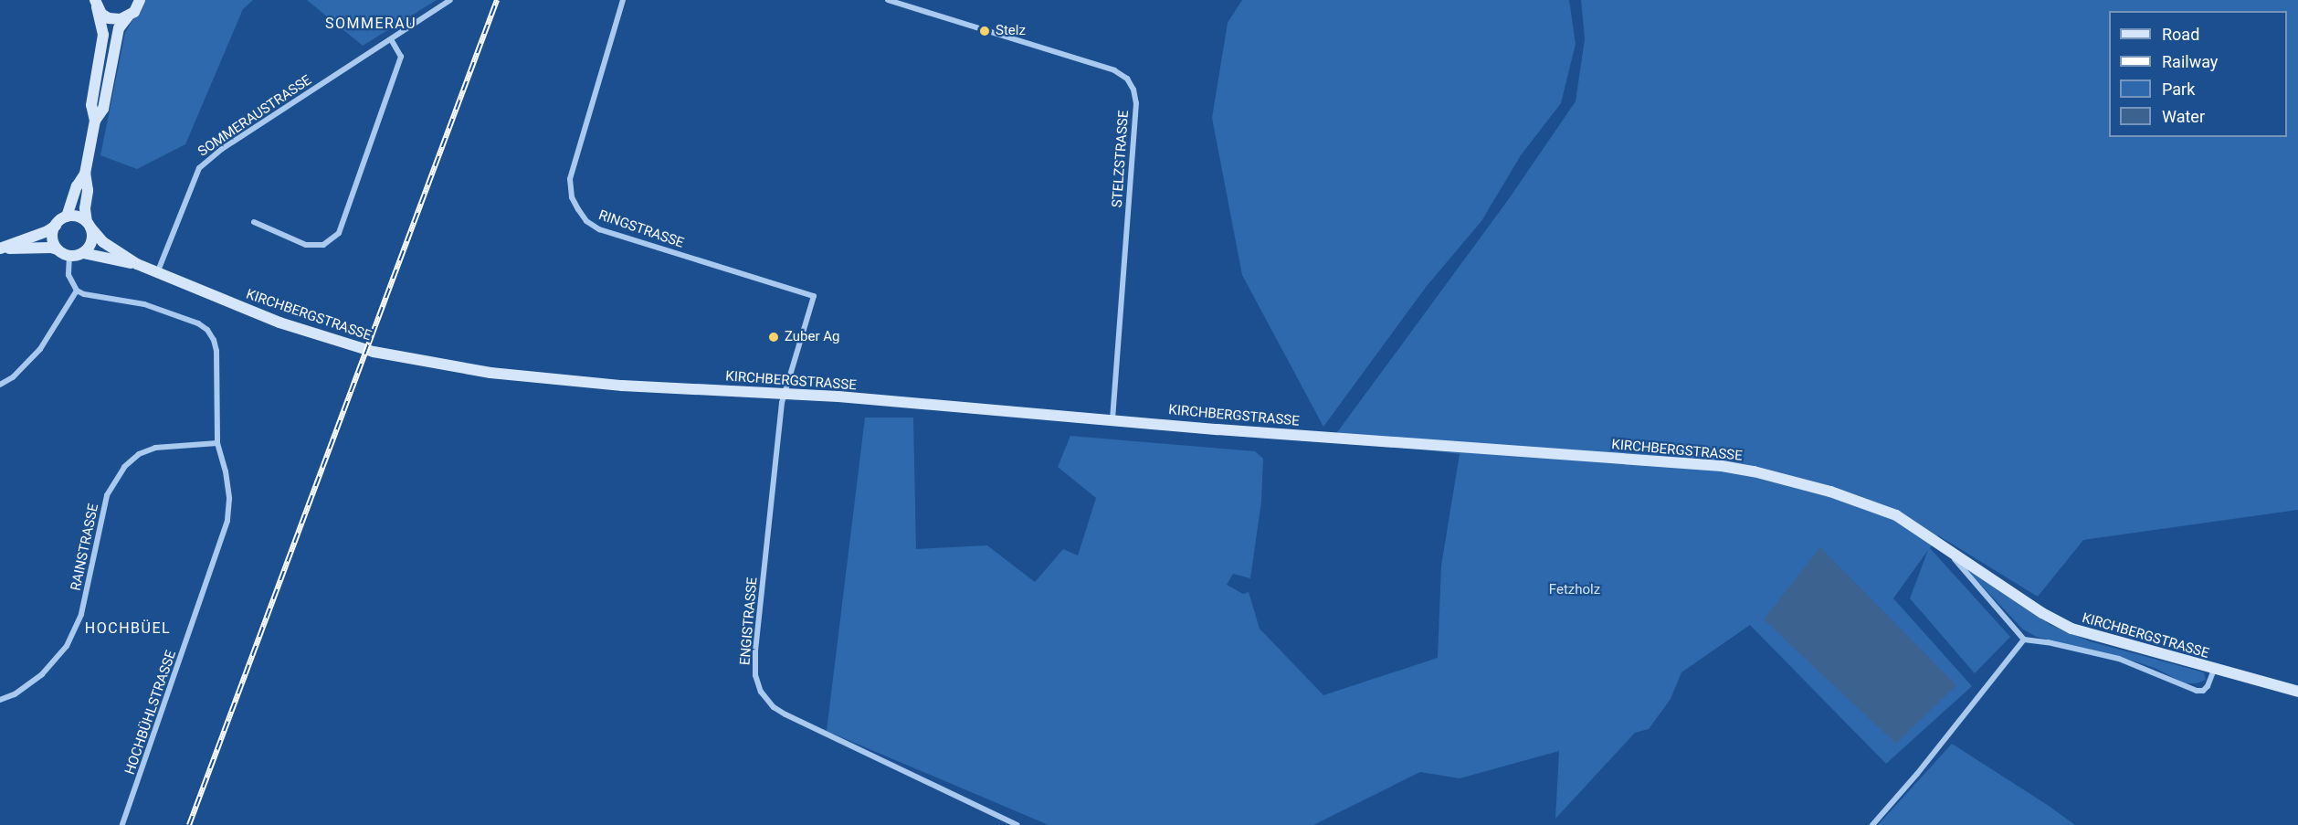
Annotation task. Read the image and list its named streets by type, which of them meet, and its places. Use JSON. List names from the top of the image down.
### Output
{
  "streets": {
    "main road": ["KIRCHBERGSTRASSE"],
    "street": [
      "SOMMERAUSTRASSE",
      "STELZSTRASSE",
      "RINGSTRASSE",
      "RAINSTRASSE",
      "ENGISTRASSE",
      "HOCHBÜHLSTRASSE"
    ]
  },
  "crossings": [
    ["SOMMERAUSTRASSE", "KIRCHBERGSTRASSE"],
    ["STELZSTRASSE", "KIRCHBERGSTRASSE"],
    ["RINGSTRASSE", "KIRCHBERGSTRASSE"],
    ["RINGSTRASSE", "ENGISTRASSE"],
    ["KIRCHBERGSTRASSE", "ENGISTRASSE"],
    ["RAINSTRASSE", "HOCHBÜHLSTRASSE"]
  ],
  "districts": ["SOMMERAU", "HOCHBÜEL"],
  "parks": ["Fetzholz"],
  "places": ["Stelz", "Zuber Ag"],
  "legend": [
    "Road",
    "Railway",
    "Park",
    "Water"
  ]
}
